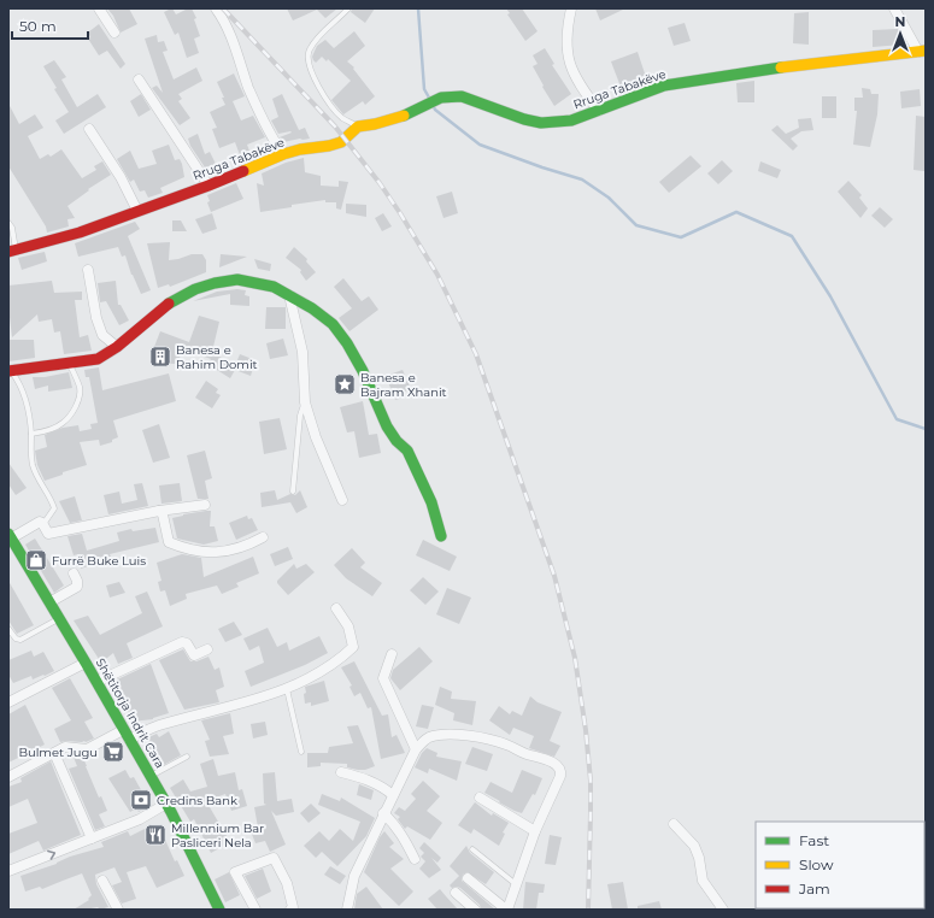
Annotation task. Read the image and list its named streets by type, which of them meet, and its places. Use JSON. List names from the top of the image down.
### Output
{
  "streets": {
    "street": ["Rruga Tabakëve", "Shëtitorja Indrit Cara"]
  },
  "places": {
    "building": ["Banesa e Rahim Domit"],
    "place": ["Banesa e Bajram Xhanit"],
    "shop": ["Furrë Buke Luis"],
    "supermarket": ["Bulmet Jugu"],
    "bank": ["Credins Bank"],
    "restaurant": ["Millennium Bar Pasliceri Nela"]
  },
  "legend": ["Fast", "Slow", "Jam"],
  "scale_bar": "50 m",
  "north": "top"
}
